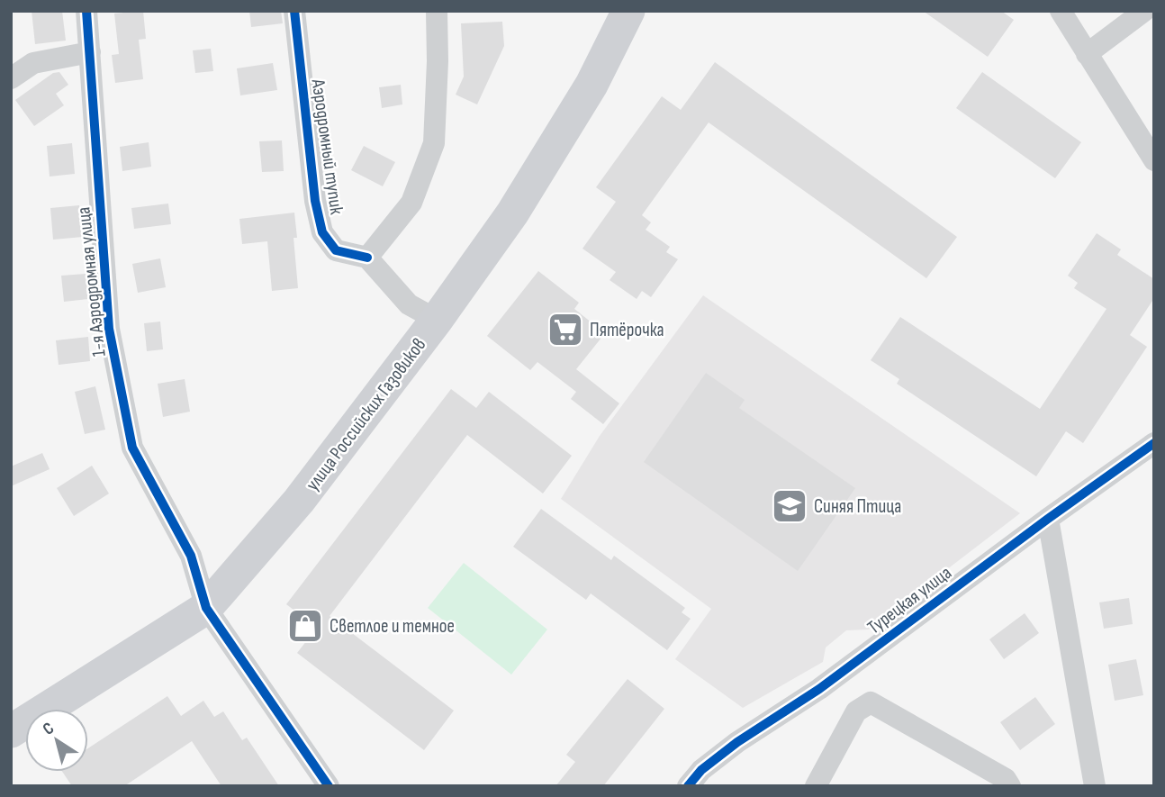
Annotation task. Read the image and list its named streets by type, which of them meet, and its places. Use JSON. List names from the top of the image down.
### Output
{
  "streets": {
    "main road": ["улица Российских Газовиков"],
    "street": ["Аэродромный тупик", "1-я Аэродромная улица", "Турецкая улица"]
  },
  "crossings": [
    ["1-я Аэродромная улица", "улица Российских Газовиков"]
  ],
  "places": {
    "supermarket": ["Пятёрочка"],
    "school or university": ["Синяя Птица"],
    "shop": ["Светлое и темное"]
  },
  "north": "top left"
}
